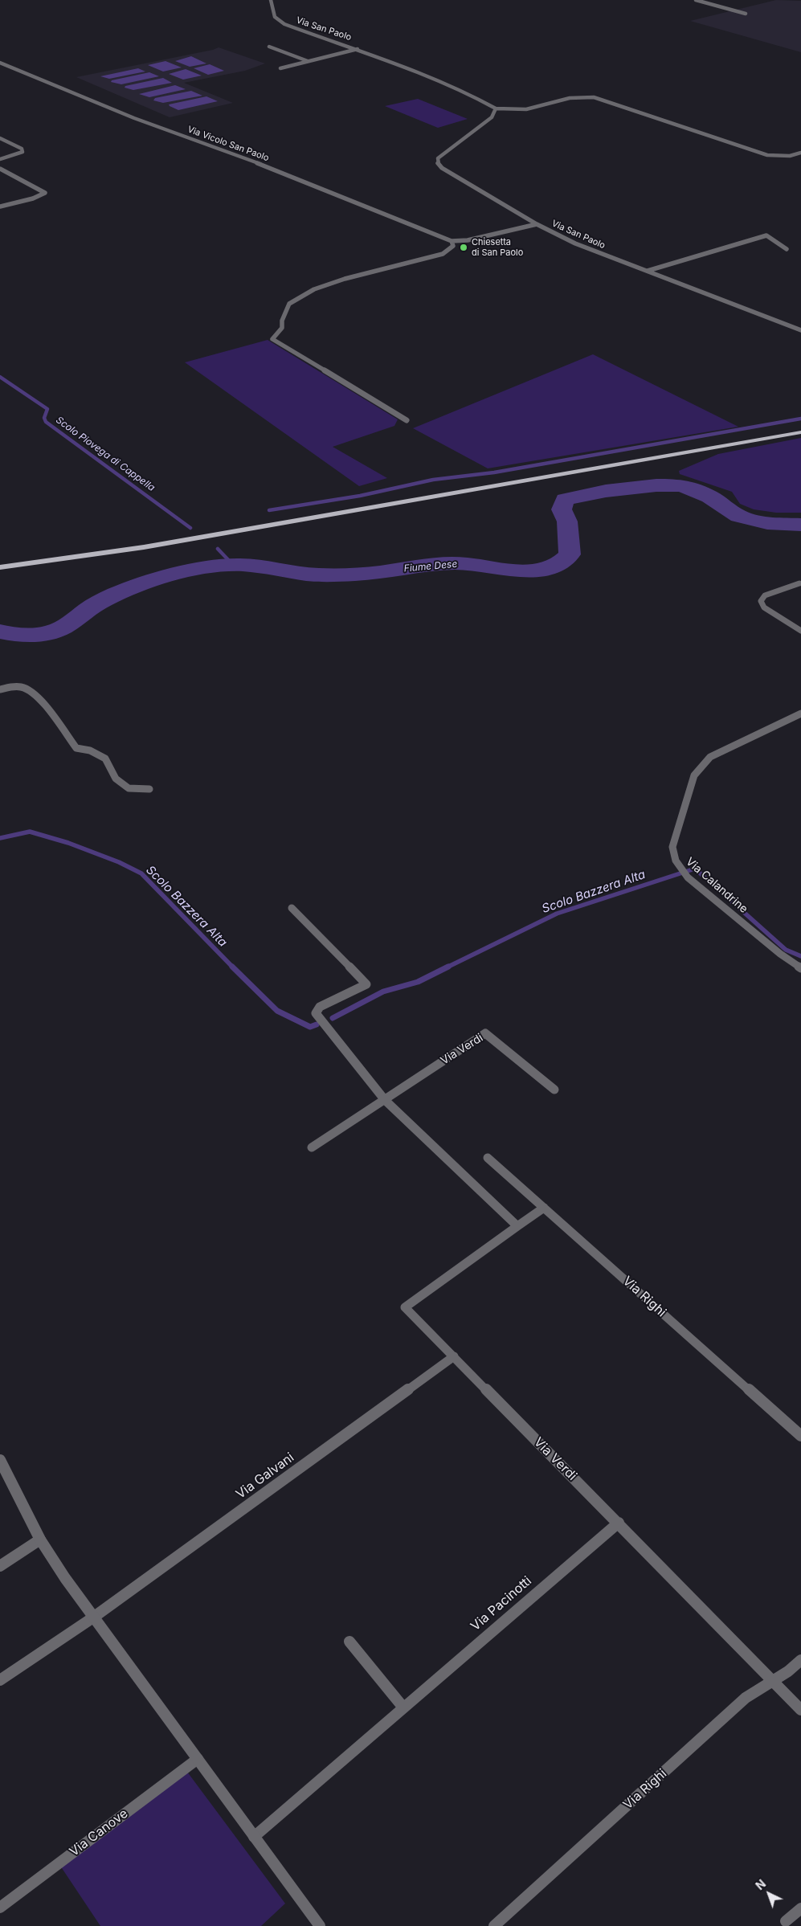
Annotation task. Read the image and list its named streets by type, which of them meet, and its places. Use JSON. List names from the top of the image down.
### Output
{
  "streets": {
    "street": [
      "Via San Paolo",
      "Via Vicolo San Paolo",
      "Via Calandrine",
      "Via Verdi",
      "Via Righi",
      "Via Galvani",
      "Via Pacinotti",
      "Via Canove"
    ]
  },
  "crossings": [
    ["Via San Paolo", "Via Vicolo San Paolo"],
    ["Via Verdi", "Via Righi"],
    ["Via Verdi", "Via Galvani"],
    ["Via Verdi", "Via Pacinotti"]
  ],
  "water": ["Scolo Piovega di Cappella", "Fiume Dese", "Scolo Bazzera Alta"],
  "places": ["Chiesetta di San Paolo"],
  "north": "top left"
}
